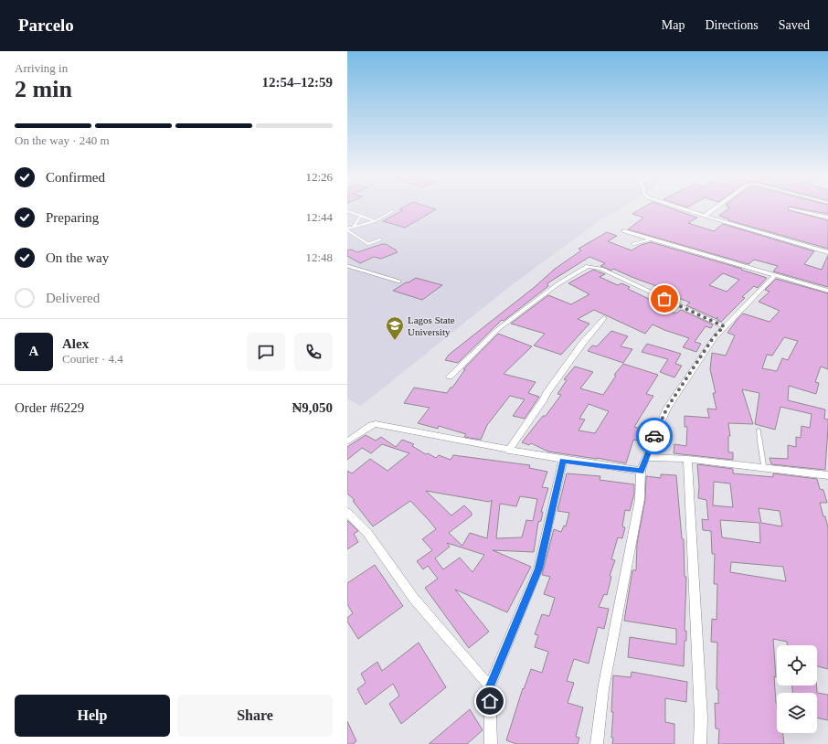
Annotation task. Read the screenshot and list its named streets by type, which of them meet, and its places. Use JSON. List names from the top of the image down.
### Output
{
  "places": {
    "school or university": ["Lagos State University"]
  },
  "page": {
    "header": "Parcelo",
    "nav": ["Map", "Directions", "Saved"],
    "heading": ["2 min", "Arriving in", "12:54–12:59"],
    "panel": [
      "Alex",
      "Courier · 4.4",
      "Order #6229",
      "₦9,050"
    ],
    "bar": "On the way · 240 m",
    "list": [
      ["Confirmed", "12:26"],
      ["Preparing", "12:44"],
      ["On the way", "12:48"],
      "Delivered"
    ],
    "round": "A",
    "buttons": ["Help", "Share"]
  }
}
